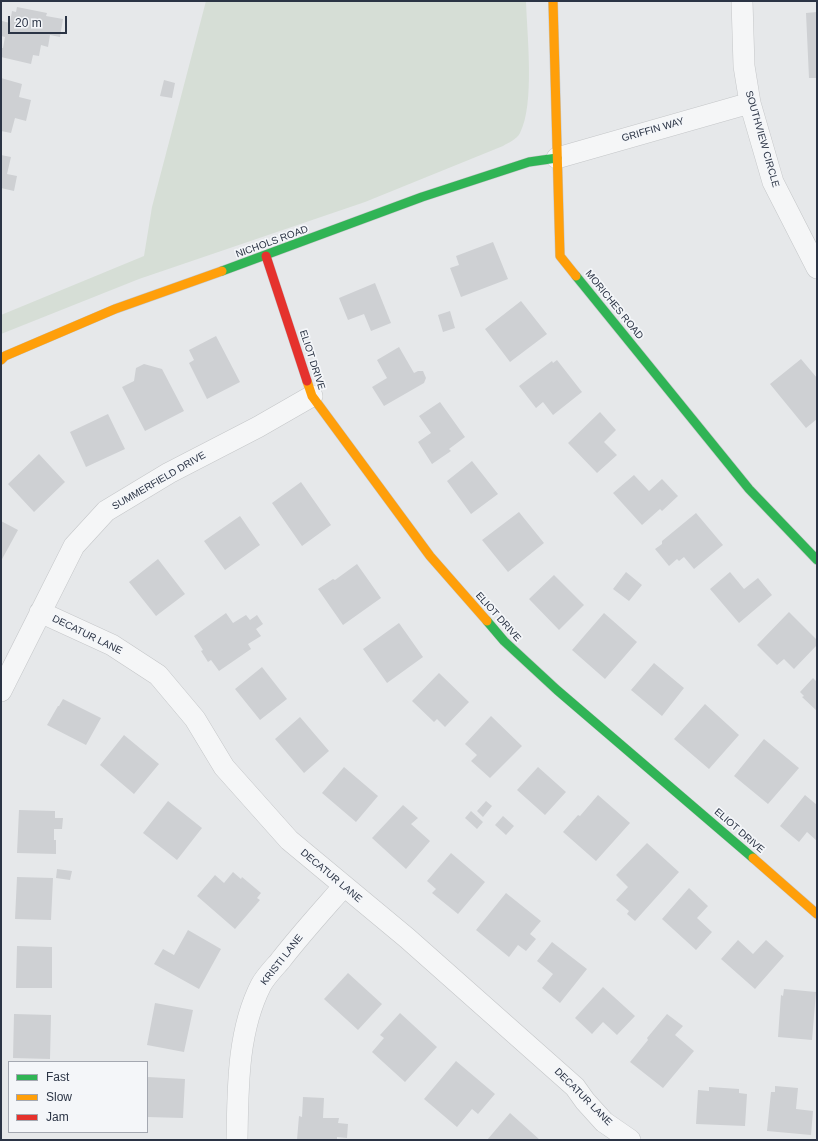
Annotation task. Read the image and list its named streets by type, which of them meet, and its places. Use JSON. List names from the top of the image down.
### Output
{
  "streets": {
    "street": [
      "GRIFFIN WAY",
      "SOUTHVIEW CIRCLE",
      "NICHOLS ROAD",
      "MORICHES ROAD",
      "ELIOT DRIVE",
      "SUMMERFIELD DRIVE",
      "DECATUR LANE",
      "KRISTI LANE"
    ]
  },
  "crossings": [
    ["GRIFFIN WAY", "SOUTHVIEW CIRCLE"],
    ["GRIFFIN WAY", "NICHOLS ROAD"],
    ["GRIFFIN WAY", "MORICHES ROAD"],
    ["NICHOLS ROAD", "MORICHES ROAD"],
    ["NICHOLS ROAD", "ELIOT DRIVE"],
    ["ELIOT DRIVE", "SUMMERFIELD DRIVE"],
    ["SUMMERFIELD DRIVE", "DECATUR LANE"],
    ["DECATUR LANE", "KRISTI LANE"]
  ],
  "legend": ["Fast", "Slow", "Jam"],
  "scale_bar": "20 m"
}
